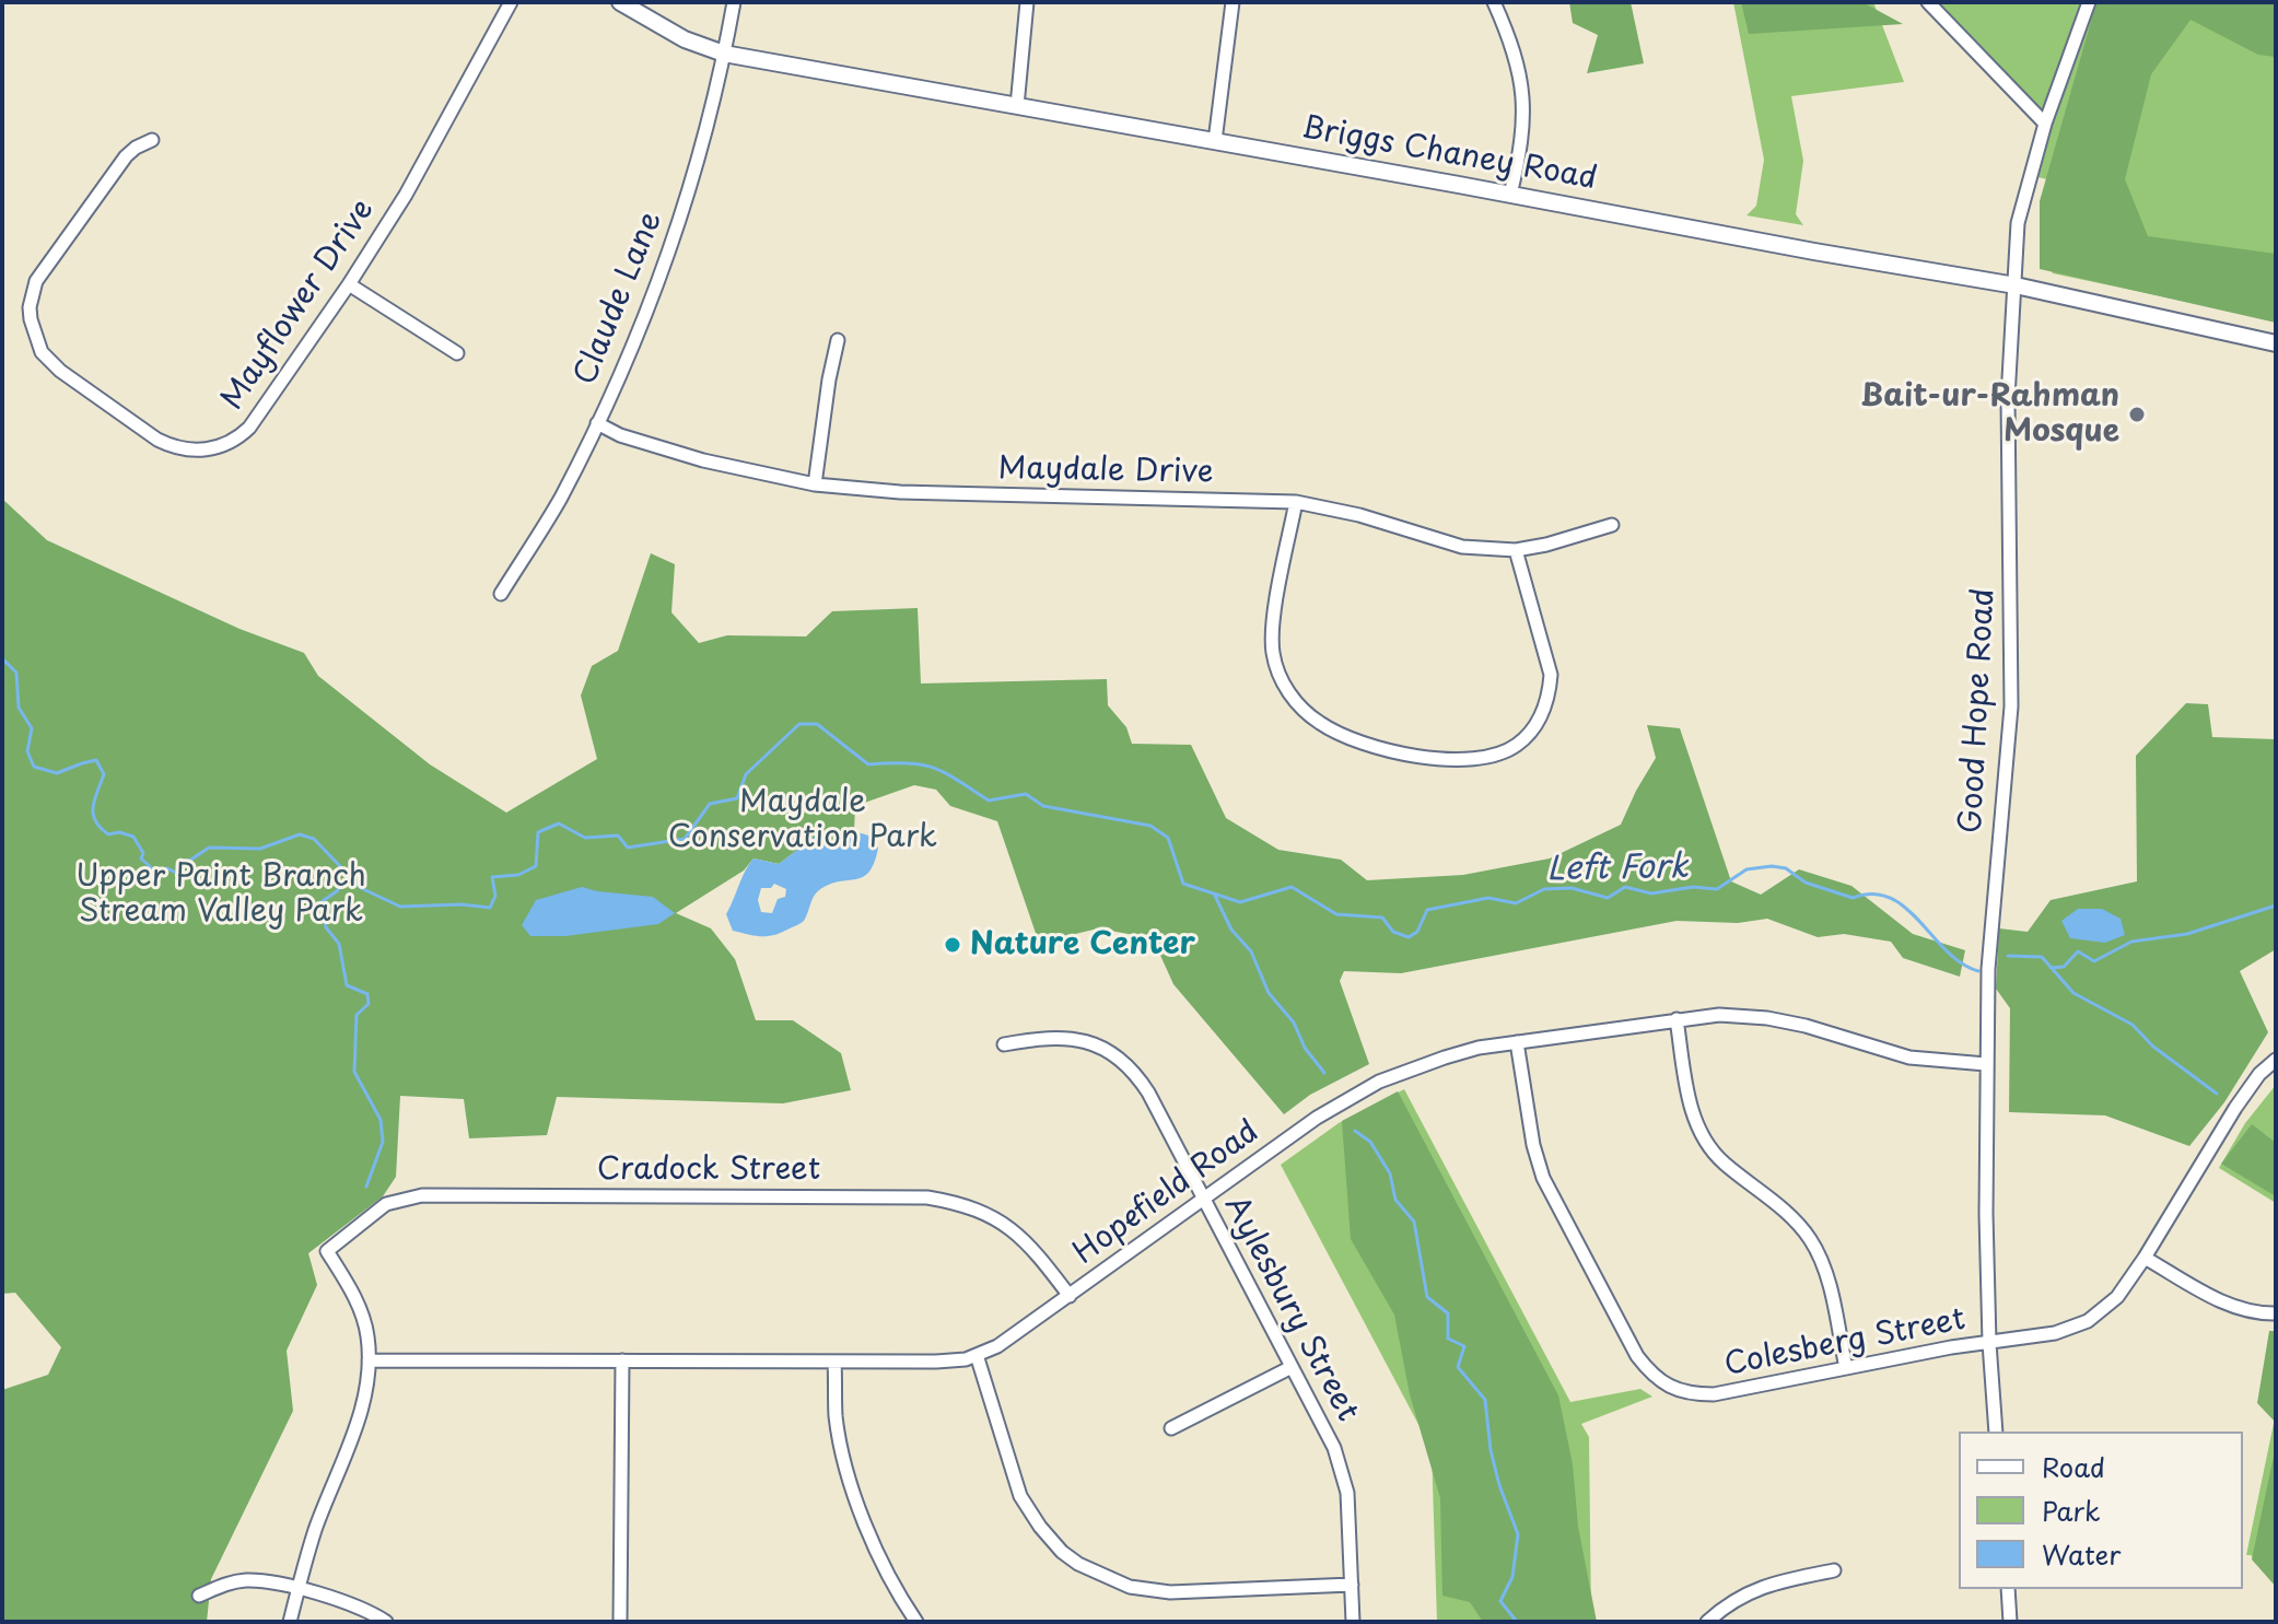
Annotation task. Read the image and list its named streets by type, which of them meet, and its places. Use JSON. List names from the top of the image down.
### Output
{
  "streets": {
    "main road": ["Briggs Chaney Road"],
    "street": [
      "Claude Lane",
      "Mayflower Drive",
      "Maydale Drive",
      "Good Hope Road",
      "Cradock Street",
      "Hopefield Road",
      "Aylesbury Street",
      "Colesberg Street"
    ]
  },
  "crossings": [
    ["Briggs Chaney Road", "Claude Lane"],
    ["Briggs Chaney Road", "Good Hope Road"],
    ["Claude Lane", "Maydale Drive"],
    ["Good Hope Road", "Hopefield Road"],
    ["Good Hope Road", "Colesberg Street"],
    ["Cradock Street", "Hopefield Road"],
    ["Hopefield Road", "Aylesbury Street"],
    ["Hopefield Road", "Colesberg Street"]
  ],
  "water": ["Left Fork"],
  "parks": ["Maydale Conservation Park", "Upper Paint Branch Stream Valley Park"],
  "places": ["Bait-ur-Rahman Mosque", "Nature Center"],
  "legend": ["Road", "Park", "Water"]
}
